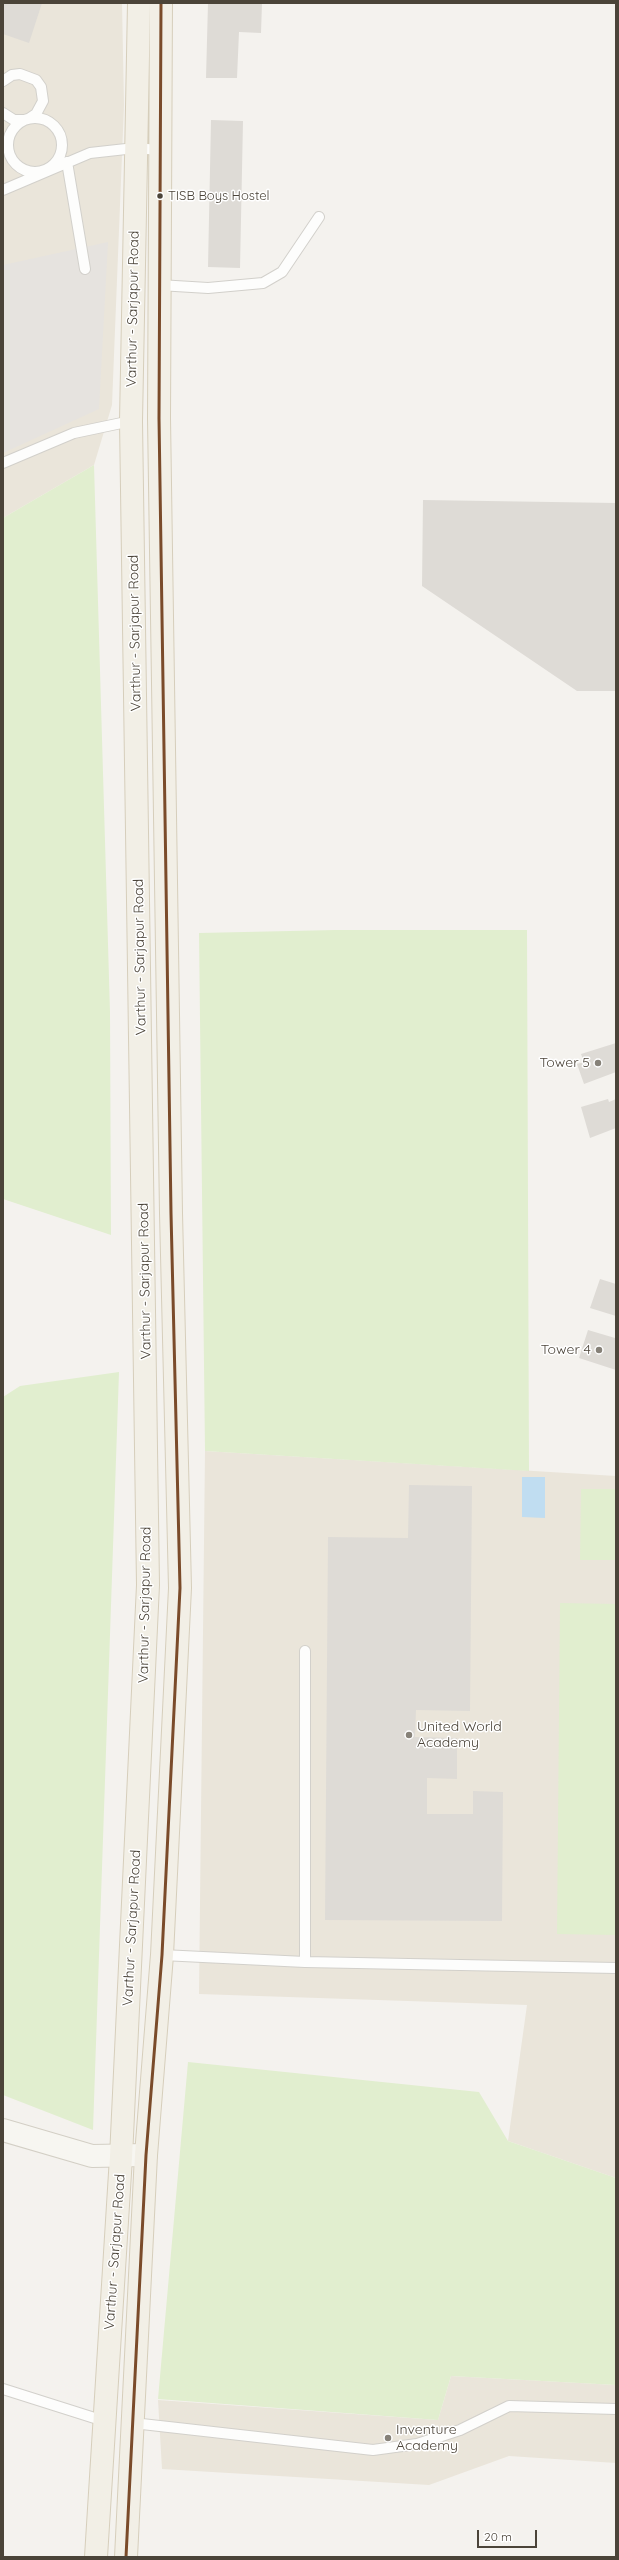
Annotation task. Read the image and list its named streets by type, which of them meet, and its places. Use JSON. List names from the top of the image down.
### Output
{
  "streets": {
    "main road": ["Varthur - Sarjapur Road"]
  },
  "places": [
    "TISB Boys Hostel",
    "Tower 5",
    "Tower 4",
    "United World Academy",
    "Inventure Academy"
  ],
  "scale_bar": "20 m"
}
